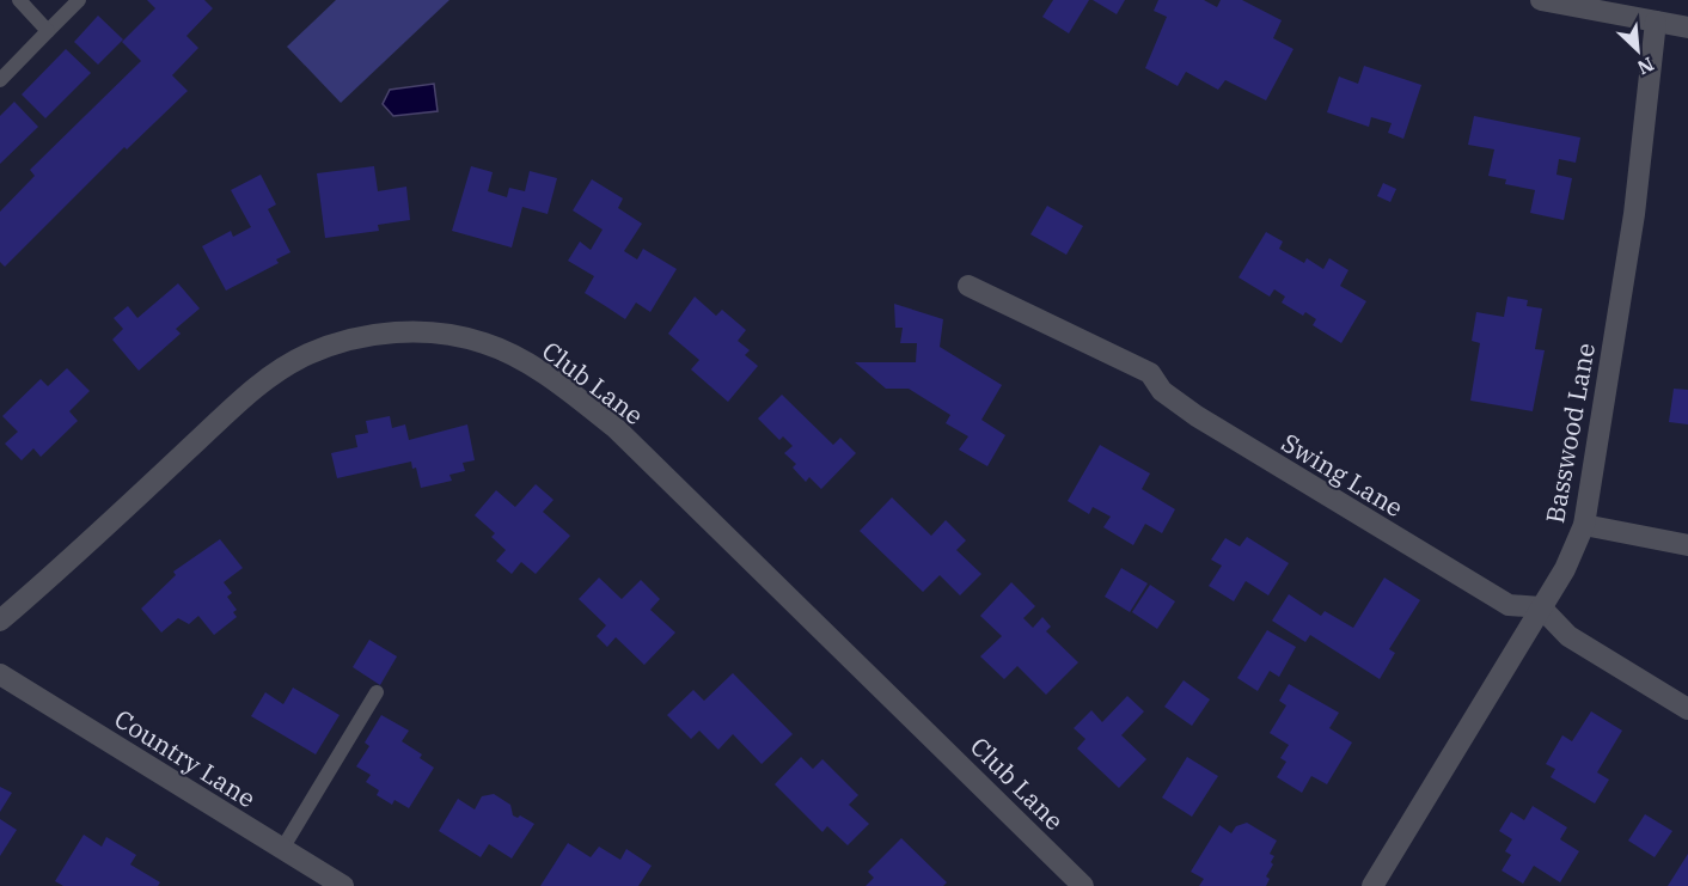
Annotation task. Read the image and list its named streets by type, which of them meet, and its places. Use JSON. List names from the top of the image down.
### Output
{
  "streets": {
    "street": [
      "Club Lane",
      "Basswood Lane",
      "Swing Lane",
      "Country Lane"
    ]
  },
  "crossings": [
    ["Basswood Lane", "Swing Lane"]
  ],
  "north": "bottom right"
}
